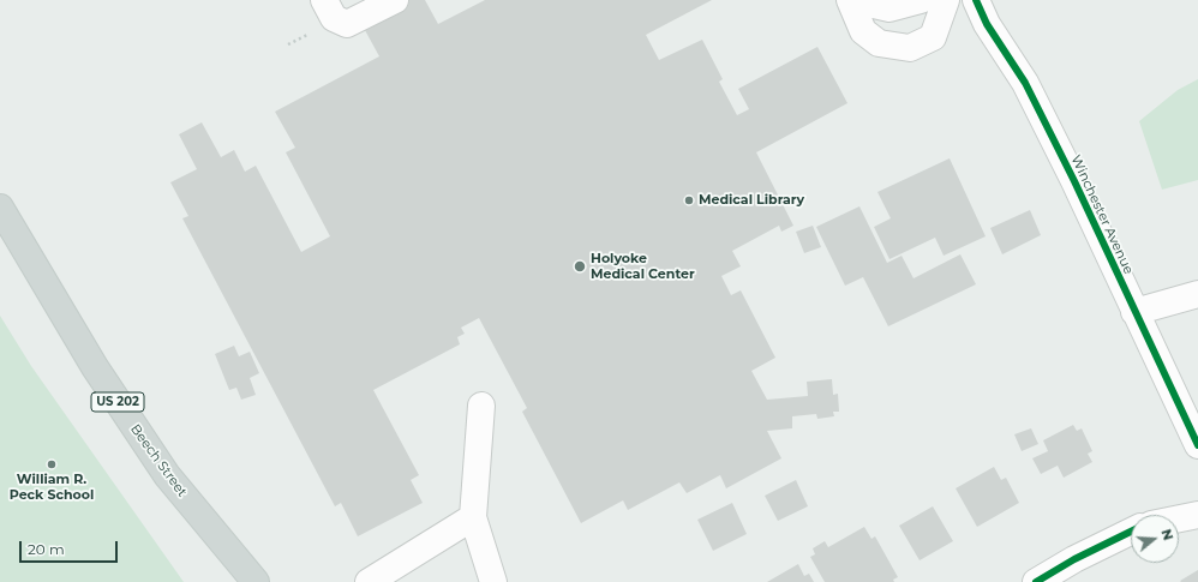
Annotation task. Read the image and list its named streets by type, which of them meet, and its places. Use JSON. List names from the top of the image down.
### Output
{
  "streets": {
    "main road": ["US 202", "Beech Street"],
    "street": ["Winchester Avenue"]
  },
  "places": ["Medical Library", "Holyoke Medical Center", "William R. Peck School"],
  "scale_bar": "20 m",
  "north": "right"
}
